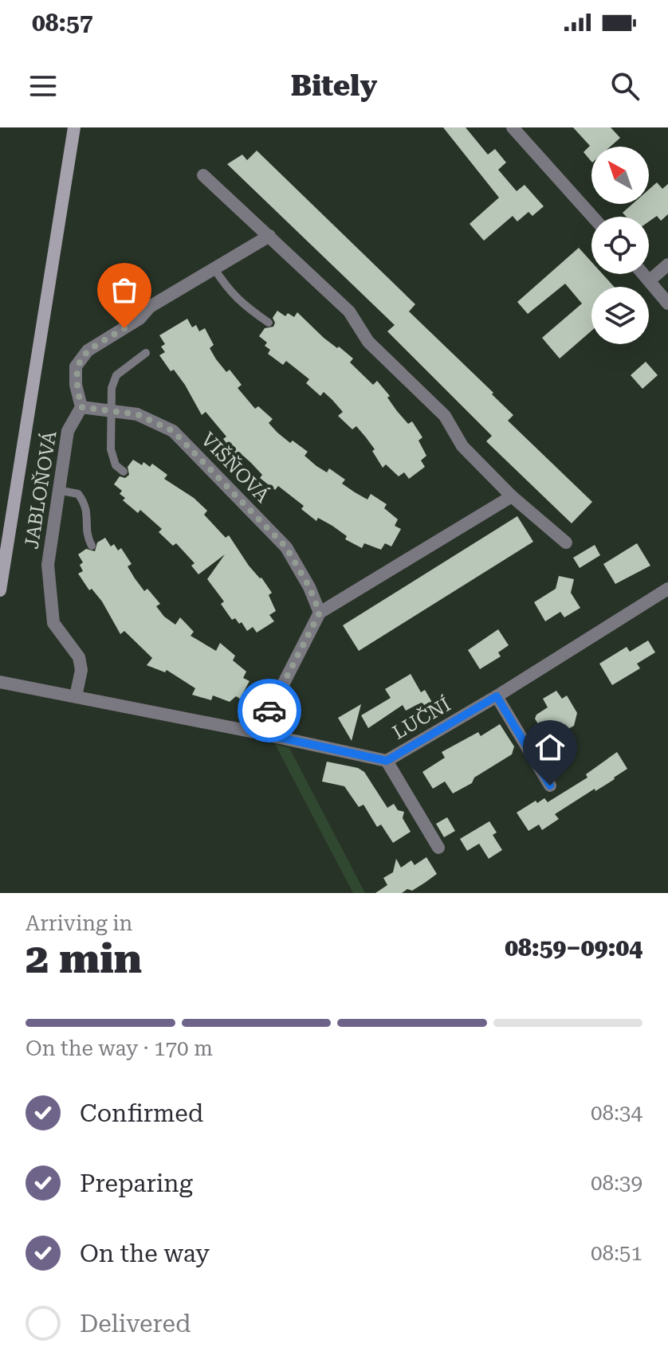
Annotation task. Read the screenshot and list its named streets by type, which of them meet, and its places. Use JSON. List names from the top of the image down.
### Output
{
  "streets": {
    "street": ["VIŠŇOVÁ", "JABLOŇOVÁ", "LUČNÍ"]
  },
  "crossings": [
    ["VIŠŇOVÁ", "JABLOŇOVÁ"]
  ],
  "north": "top left",
  "page": {
    "status": "08:57",
    "header": "Bitely",
    "heading": ["2 min", "Arriving in", "08:59–09:04"],
    "bar": "On the way · 170 m",
    "list": [
      ["Confirmed", "08:34"],
      ["Preparing", "08:39"],
      ["On the way", "08:51"],
      "Delivered"
    ]
  }
}
